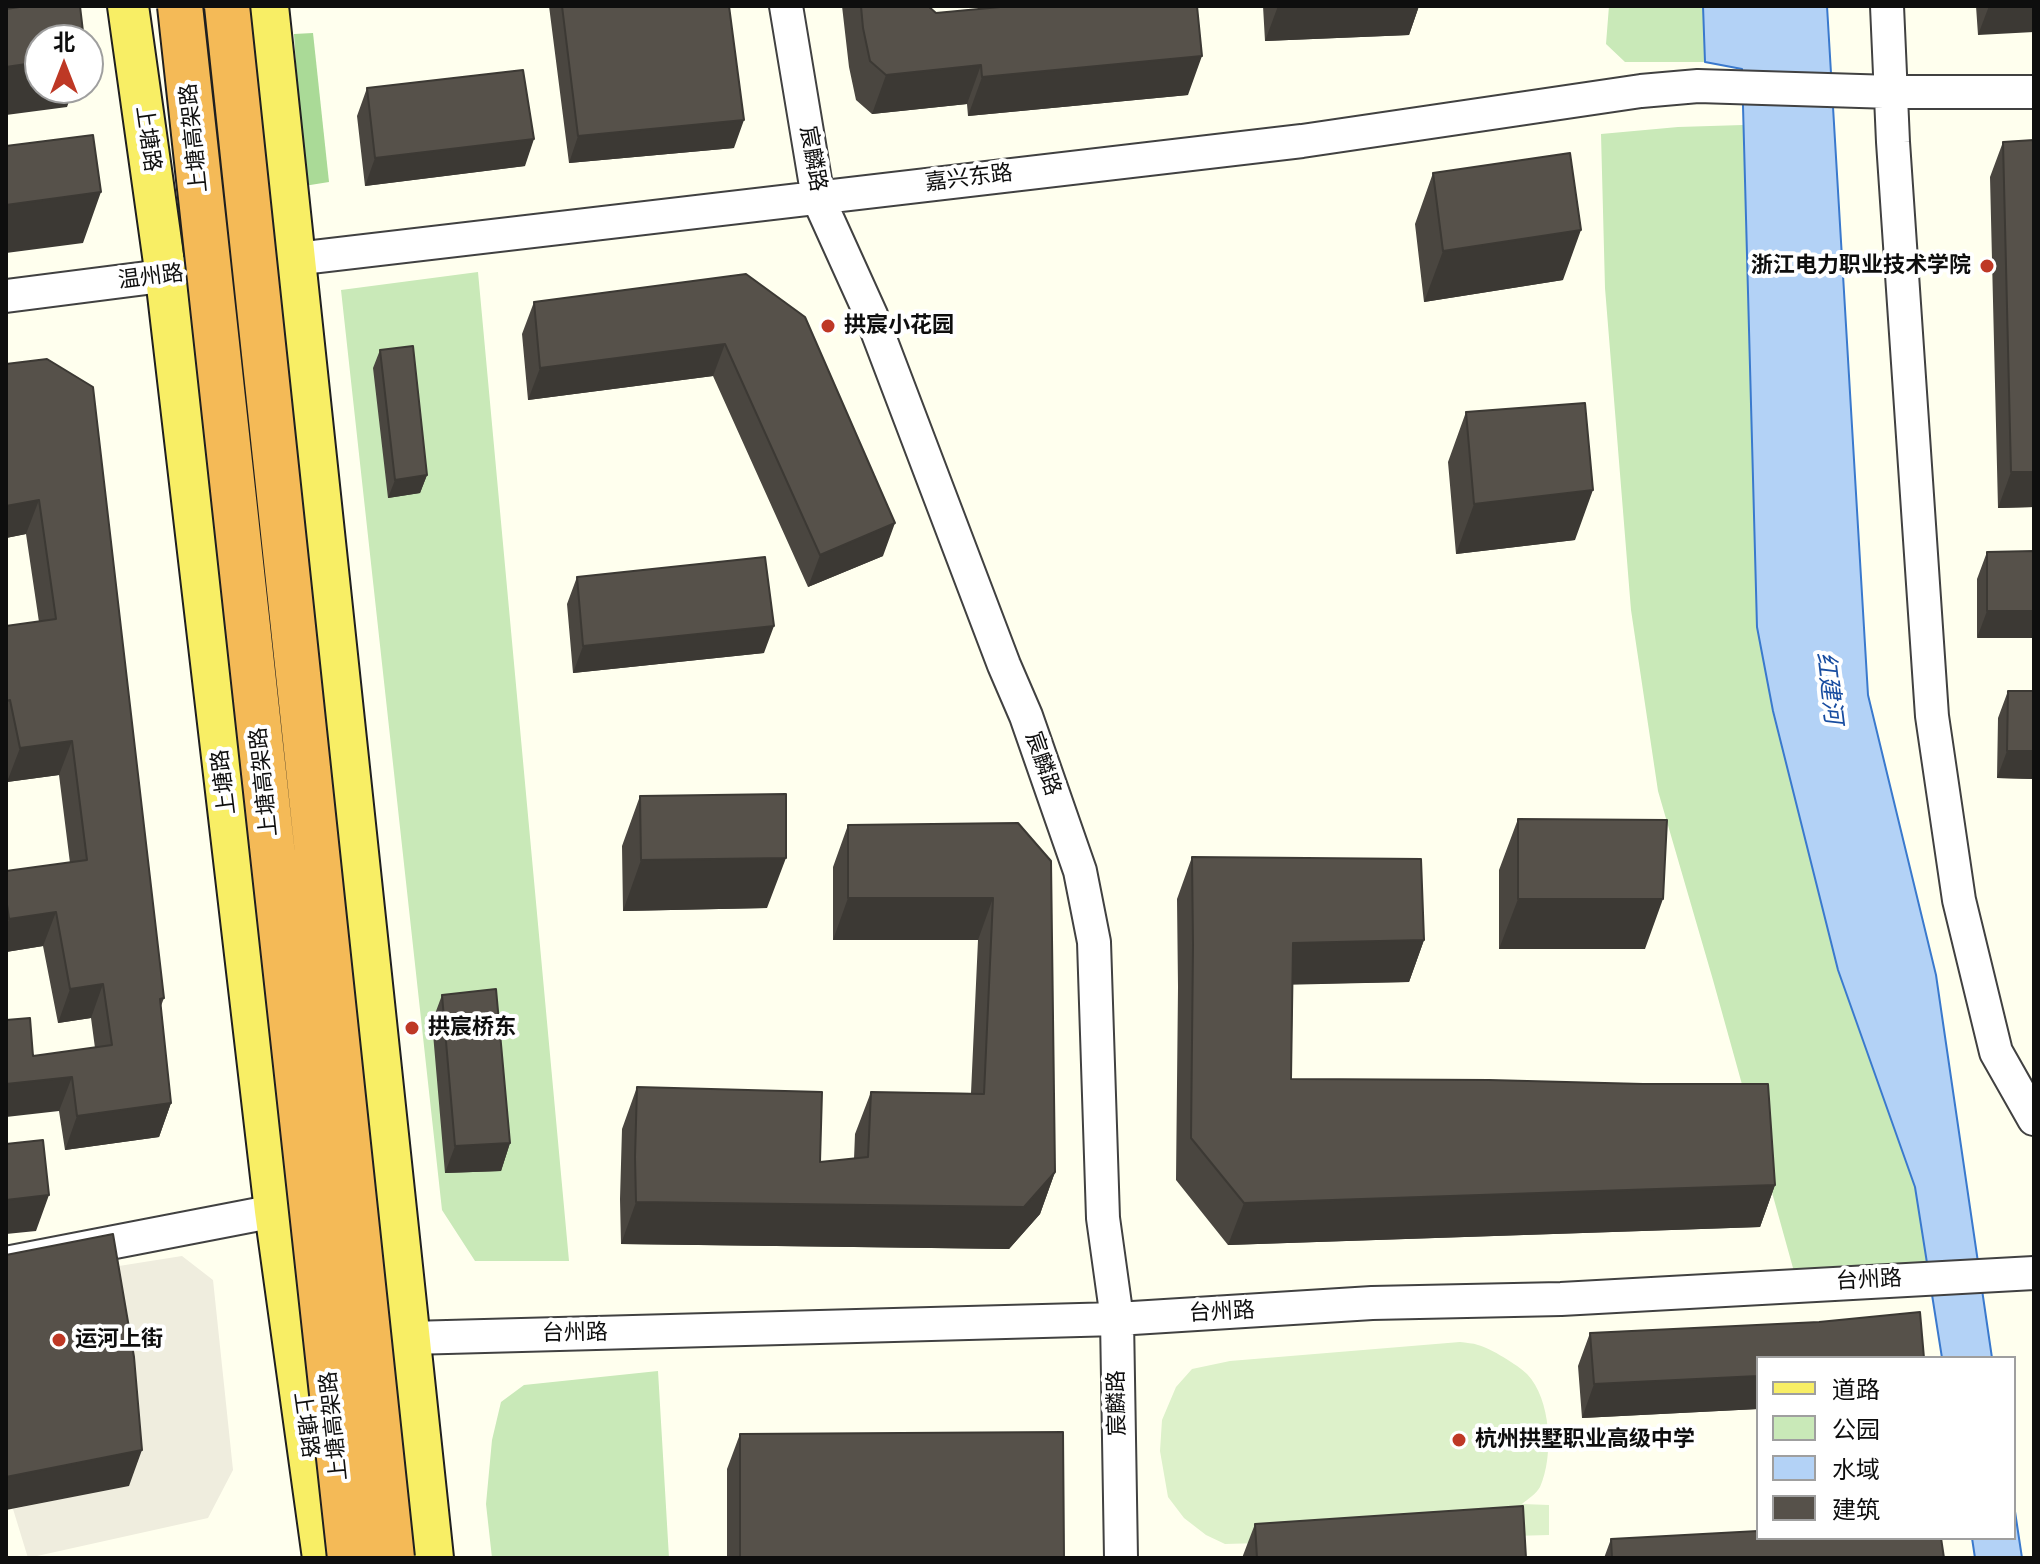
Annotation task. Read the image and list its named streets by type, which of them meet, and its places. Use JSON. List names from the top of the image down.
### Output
{
  "streets": {
    "highway": ["上塘高架路"],
    "main road": ["上塘路"],
    "street": [
      "宸麟路",
      "嘉兴东路",
      "温州路",
      "台州路"
    ]
  },
  "crossings": [
    ["上塘高架路", "上塘路"],
    ["上塘路", "温州路"],
    ["宸麟路", "嘉兴东路"],
    ["宸麟路", "台州路"],
    ["嘉兴东路", "温州路"]
  ],
  "water": ["红建河"],
  "places": [
    "浙江电力职业技术学院",
    "拱宸小花园",
    "拱宸桥东",
    "运河上街",
    "杭州拱墅职业高级中学"
  ],
  "legend": [
    "道路",
    "公园",
    "水域",
    "建筑"
  ],
  "north": "top"
}
